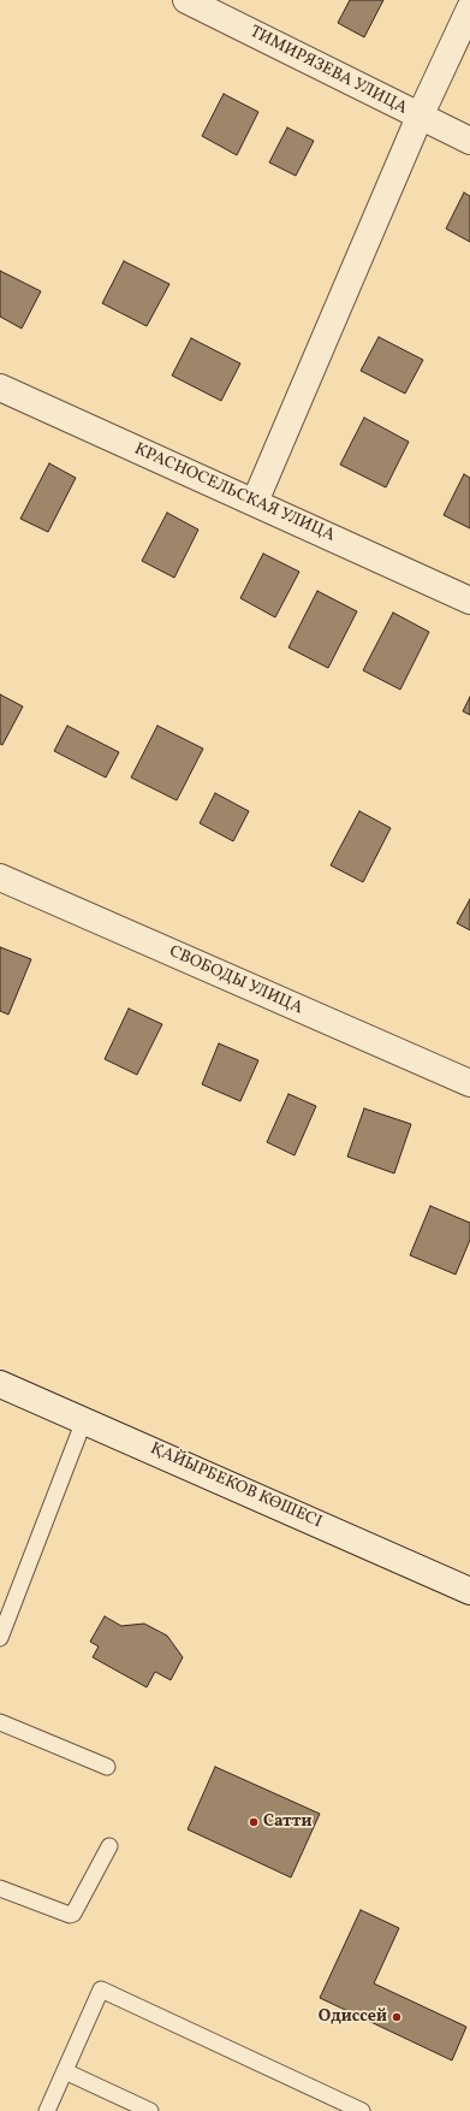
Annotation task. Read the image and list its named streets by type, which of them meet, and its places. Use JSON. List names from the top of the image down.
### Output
{
  "streets": {
    "street": [
      "ТИМИРЯЗЕВА УЛИЦА",
      "КРАСНОСЕЛЬСКАЯ УЛИЦА",
      "СВОБОДЫ УЛИЦА",
      "ҚАЙЫРБЕКОВ КӨШЕСІ"
    ]
  },
  "places": ["Сатти", "Одиссей"]
}
